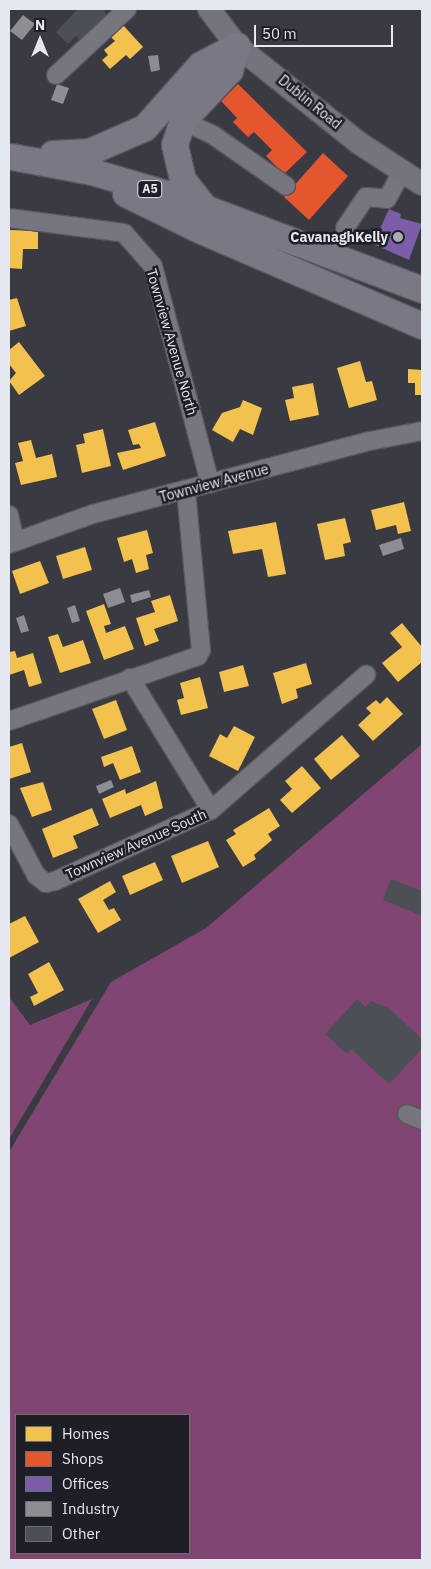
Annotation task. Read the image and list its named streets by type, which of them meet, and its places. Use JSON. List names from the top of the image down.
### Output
{
  "streets": {
    "highway": ["A5"],
    "main road": ["Dublin Road"],
    "street": ["Townview Avenue North", "Townview Avenue", "Townview Avenue South"]
  },
  "crossings": [
    ["Townview Avenue North", "Townview Avenue"]
  ],
  "places": ["CavanaghKelly"],
  "legend": [
    "Homes",
    "Shops",
    "Offices",
    "Industry",
    "Other"
  ],
  "scale_bar": "50 m",
  "north": "top"
}
